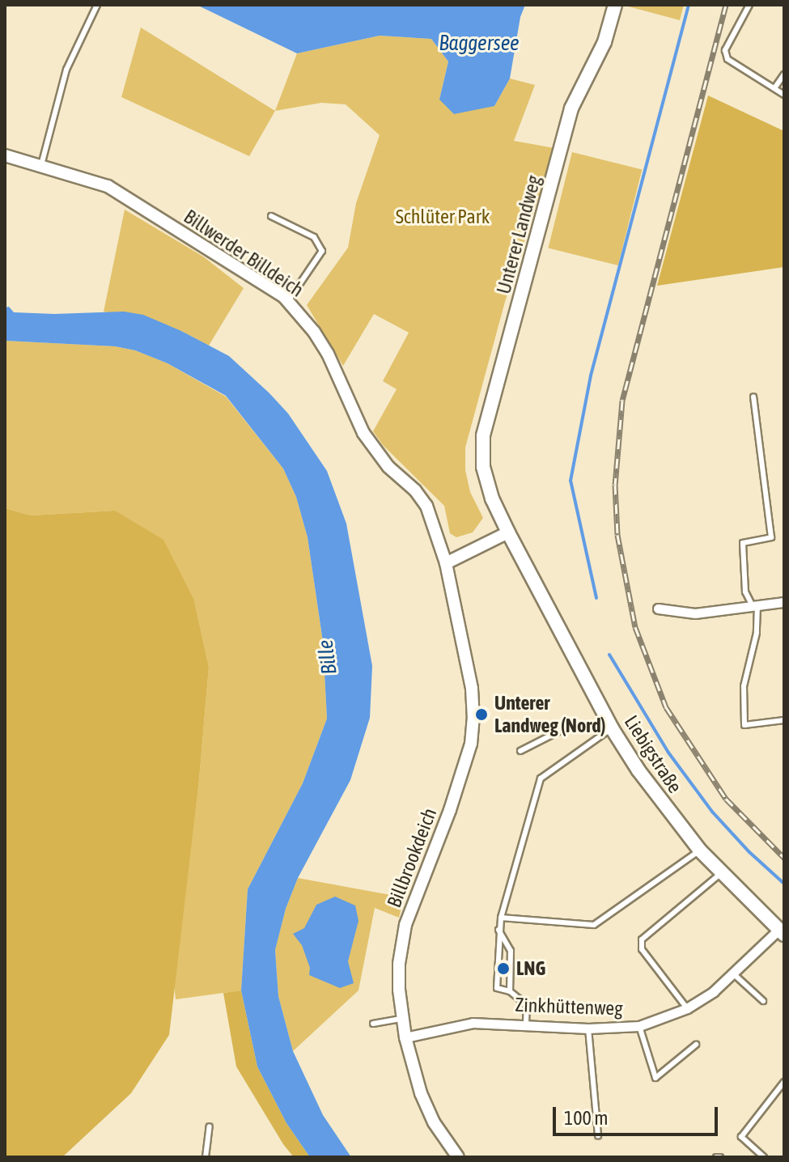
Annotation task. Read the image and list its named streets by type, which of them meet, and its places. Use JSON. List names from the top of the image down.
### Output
{
  "streets": {
    "main road": ["Unterer Landweg", "Liebigstraße"],
    "street": ["Billwerder Billdeich", "Billbrookdeich", "Zinkhüttenweg"]
  },
  "crossings": [
    ["Unterer Landweg", "Liebigstraße"],
    ["Billwerder Billdeich", "Billbrookdeich"],
    ["Liebigstraße", "Zinkhüttenweg"],
    ["Billbrookdeich", "Zinkhüttenweg"]
  ],
  "water": ["Baggersee", "Bille"],
  "parks": ["Schlüter Park"],
  "places": ["Unterer Landweg (Nord)", "LNG"],
  "scale_bar": "100 m"
}
